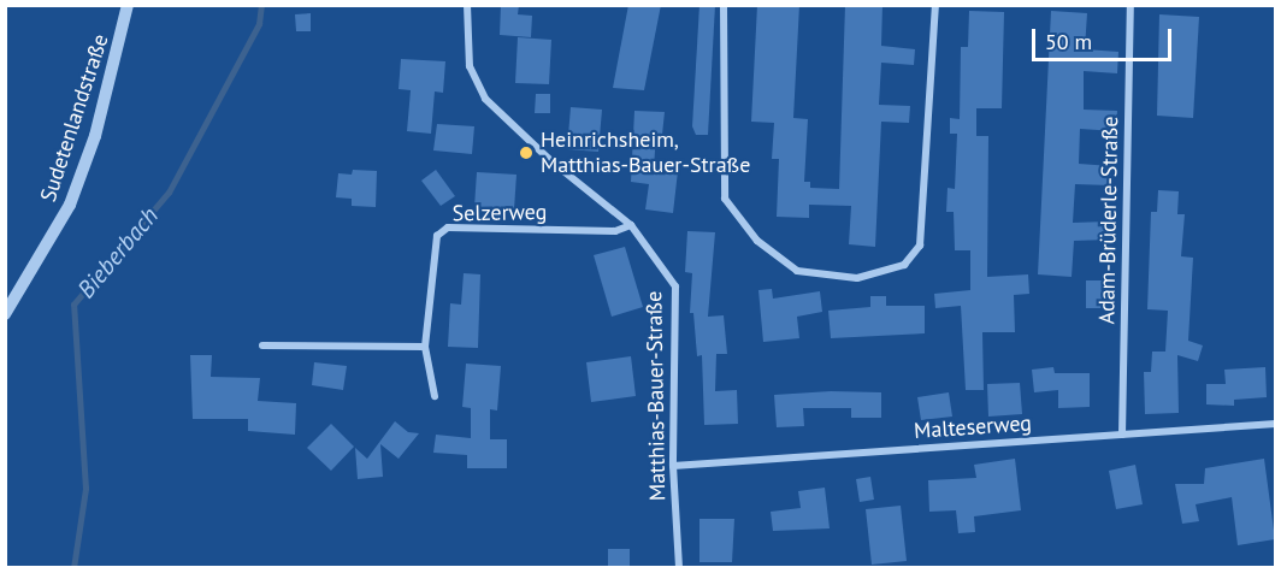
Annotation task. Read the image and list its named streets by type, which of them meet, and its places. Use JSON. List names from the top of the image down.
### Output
{
  "streets": {
    "street": [
      "Sudetenlandstraße",
      "Selzerweg",
      "Adam-Brüderle-Straße",
      "Matthias-Bauer-Straße",
      "Malteserweg"
    ]
  },
  "crossings": [
    ["Selzerweg", "Matthias-Bauer-Straße"],
    ["Adam-Brüderle-Straße", "Malteserweg"],
    ["Matthias-Bauer-Straße", "Malteserweg"]
  ],
  "water": ["Bieberbach"],
  "places": ["Heinrichsheim, Matthias-Bauer-Straße"],
  "scale_bar": "50 m"
}
